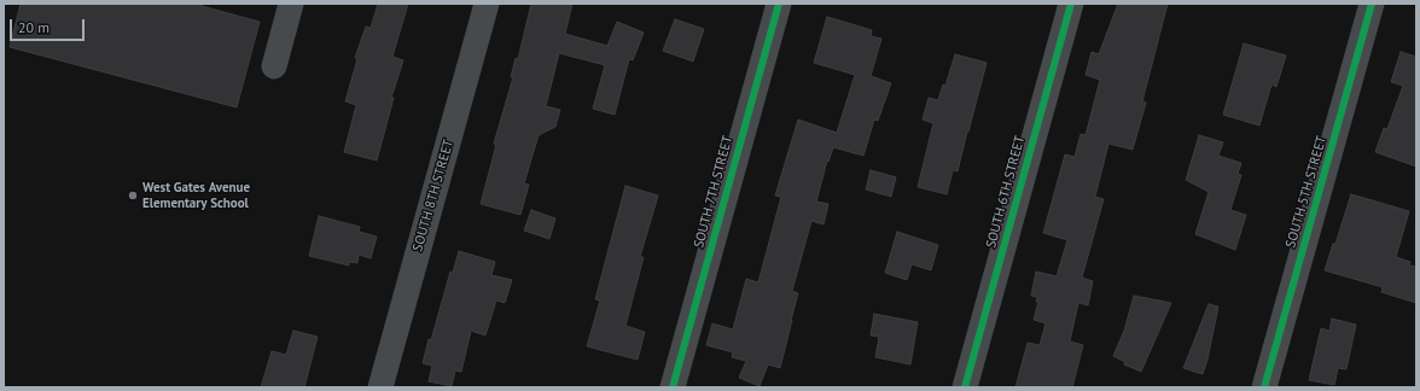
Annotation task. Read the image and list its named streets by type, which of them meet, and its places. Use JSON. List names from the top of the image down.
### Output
{
  "streets": {
    "street": [
      "SOUTH 7TH STREET",
      "SOUTH 6TH STREET",
      "SOUTH 5TH STREET",
      "SOUTH 8TH STREET"
    ]
  },
  "places": ["West Gates Avenue Elementary School"],
  "scale_bar": "20 m"
}
